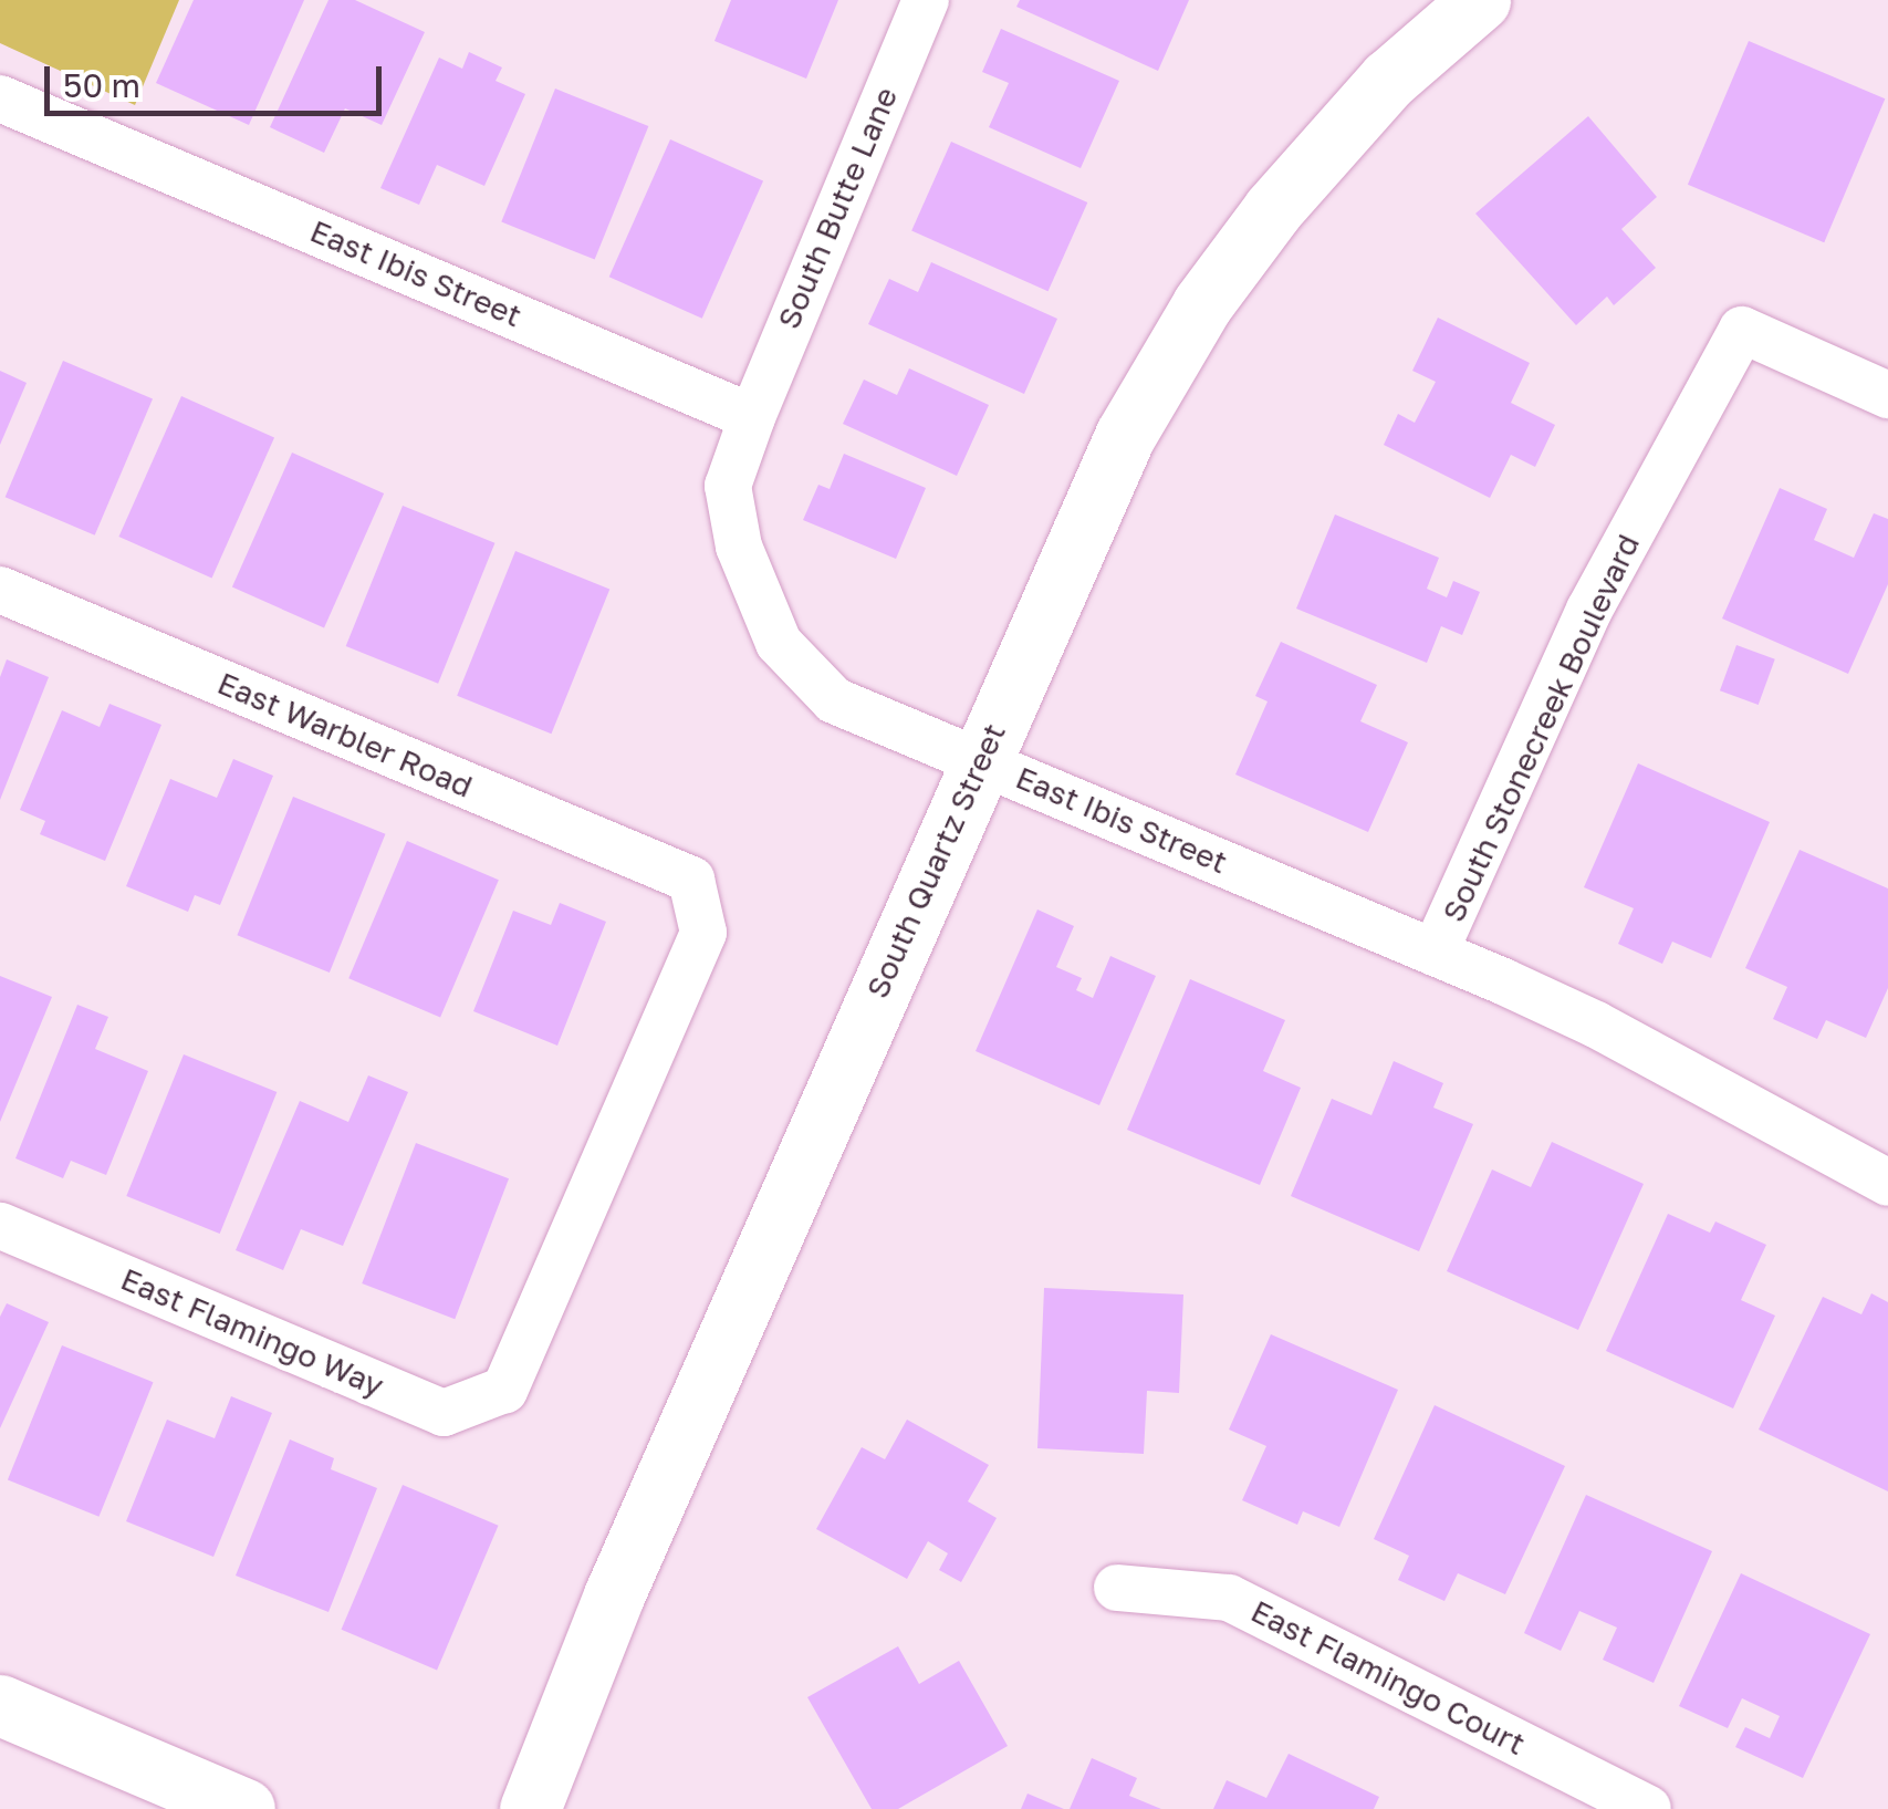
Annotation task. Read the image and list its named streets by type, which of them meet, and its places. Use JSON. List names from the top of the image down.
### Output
{
  "streets": {
    "street": [
      "South Butte Lane",
      "East Ibis Street",
      "South Stonecreek Boulevard",
      "East Warbler Road",
      "South Quartz Street",
      "East Flamingo Way",
      "East Flamingo Court"
    ]
  },
  "crossings": [
    ["South Butte Lane", "East Ibis Street"],
    ["East Ibis Street", "South Stonecreek Boulevard"],
    ["East Ibis Street", "South Quartz Street"],
    ["East Warbler Road", "East Flamingo Way"]
  ],
  "scale_bar": "50 m"
}
